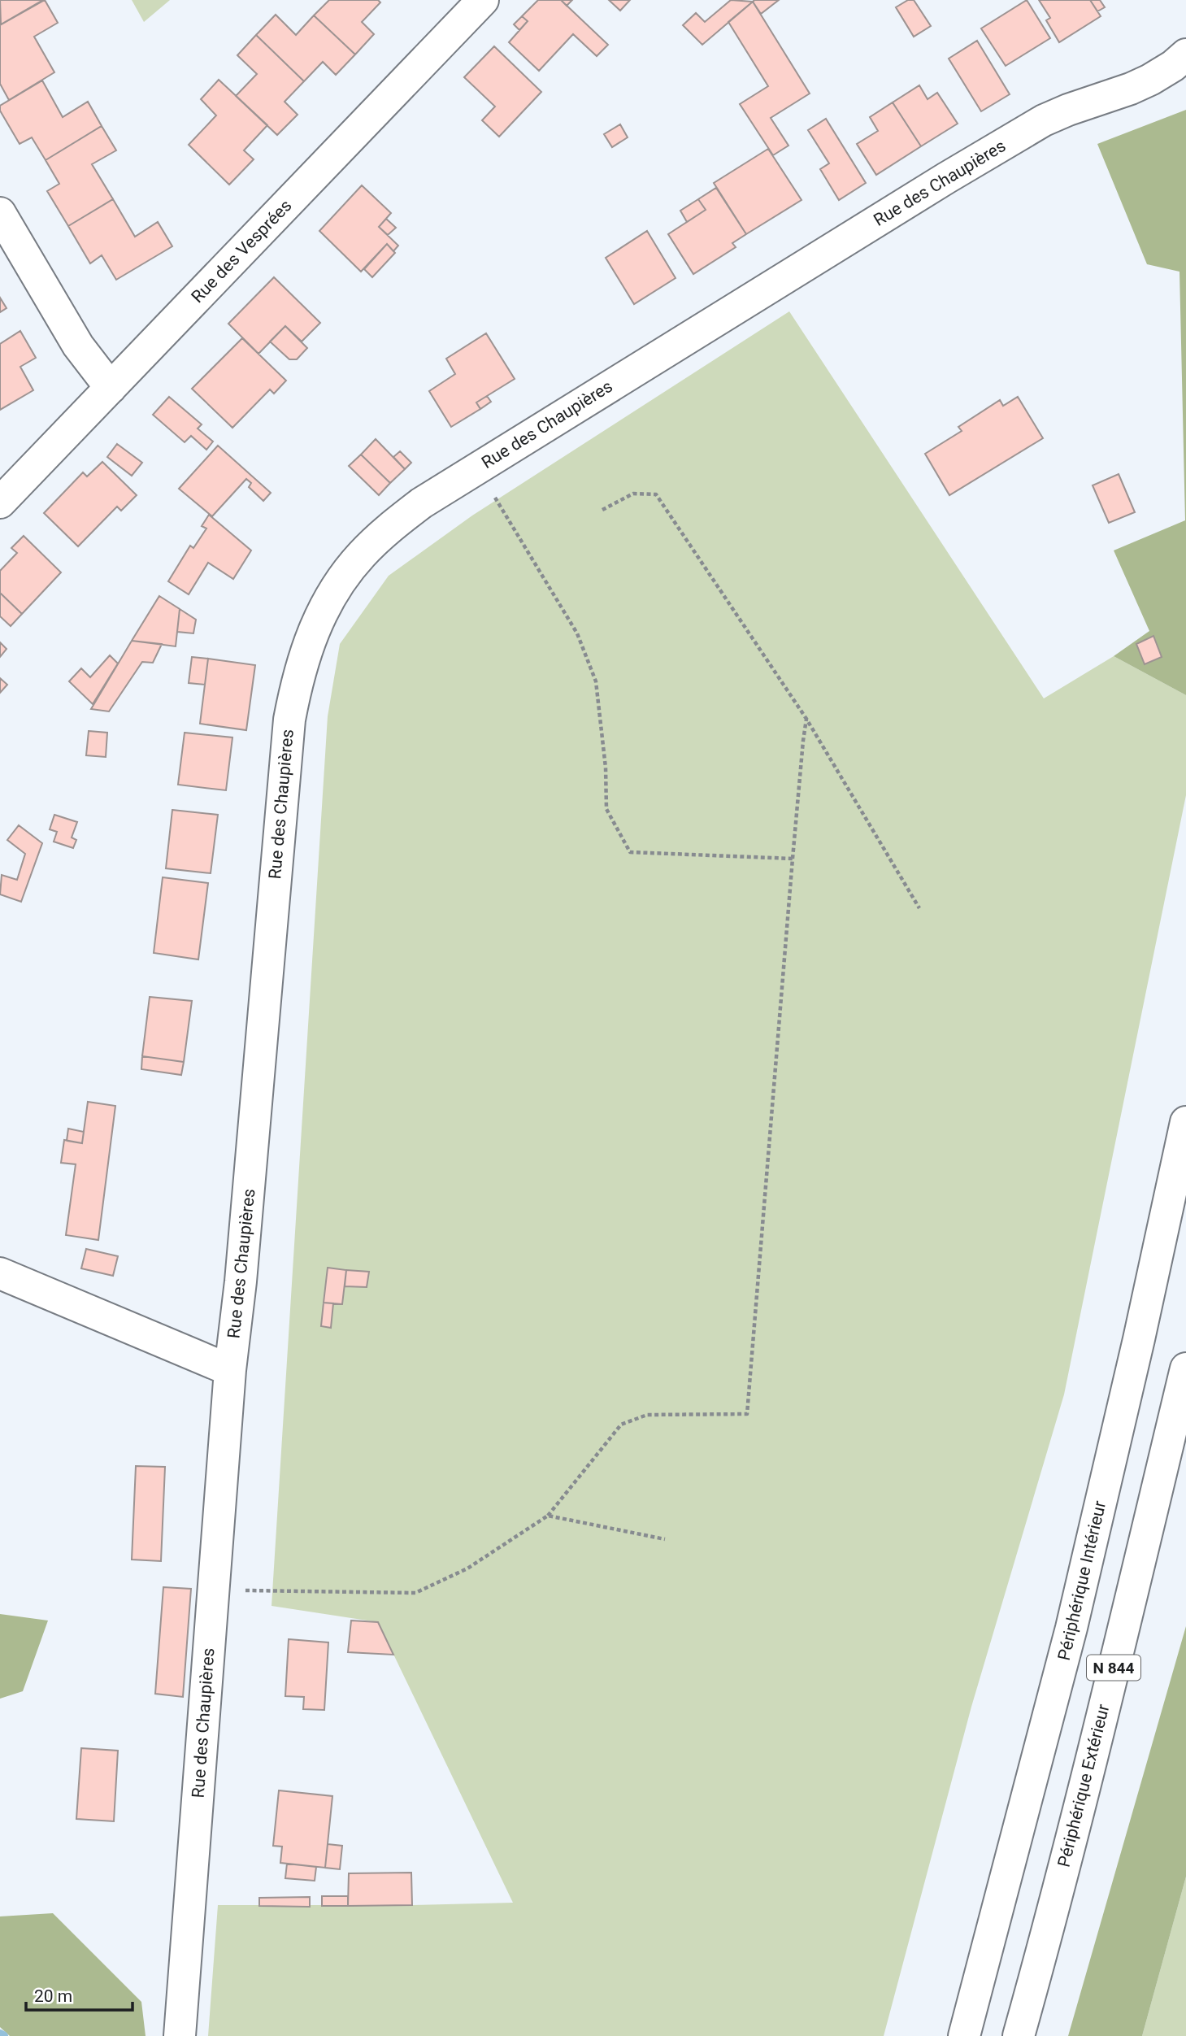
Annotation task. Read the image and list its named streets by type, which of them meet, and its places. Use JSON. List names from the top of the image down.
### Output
{
  "streets": {
    "main road": [
      "Rue des Chaupières",
      "Rue des Vesprées",
      "Périphérique Intérieur",
      "N 844",
      "Périphérique Extérieur"
    ]
  },
  "scale_bar": "20 m"
}
